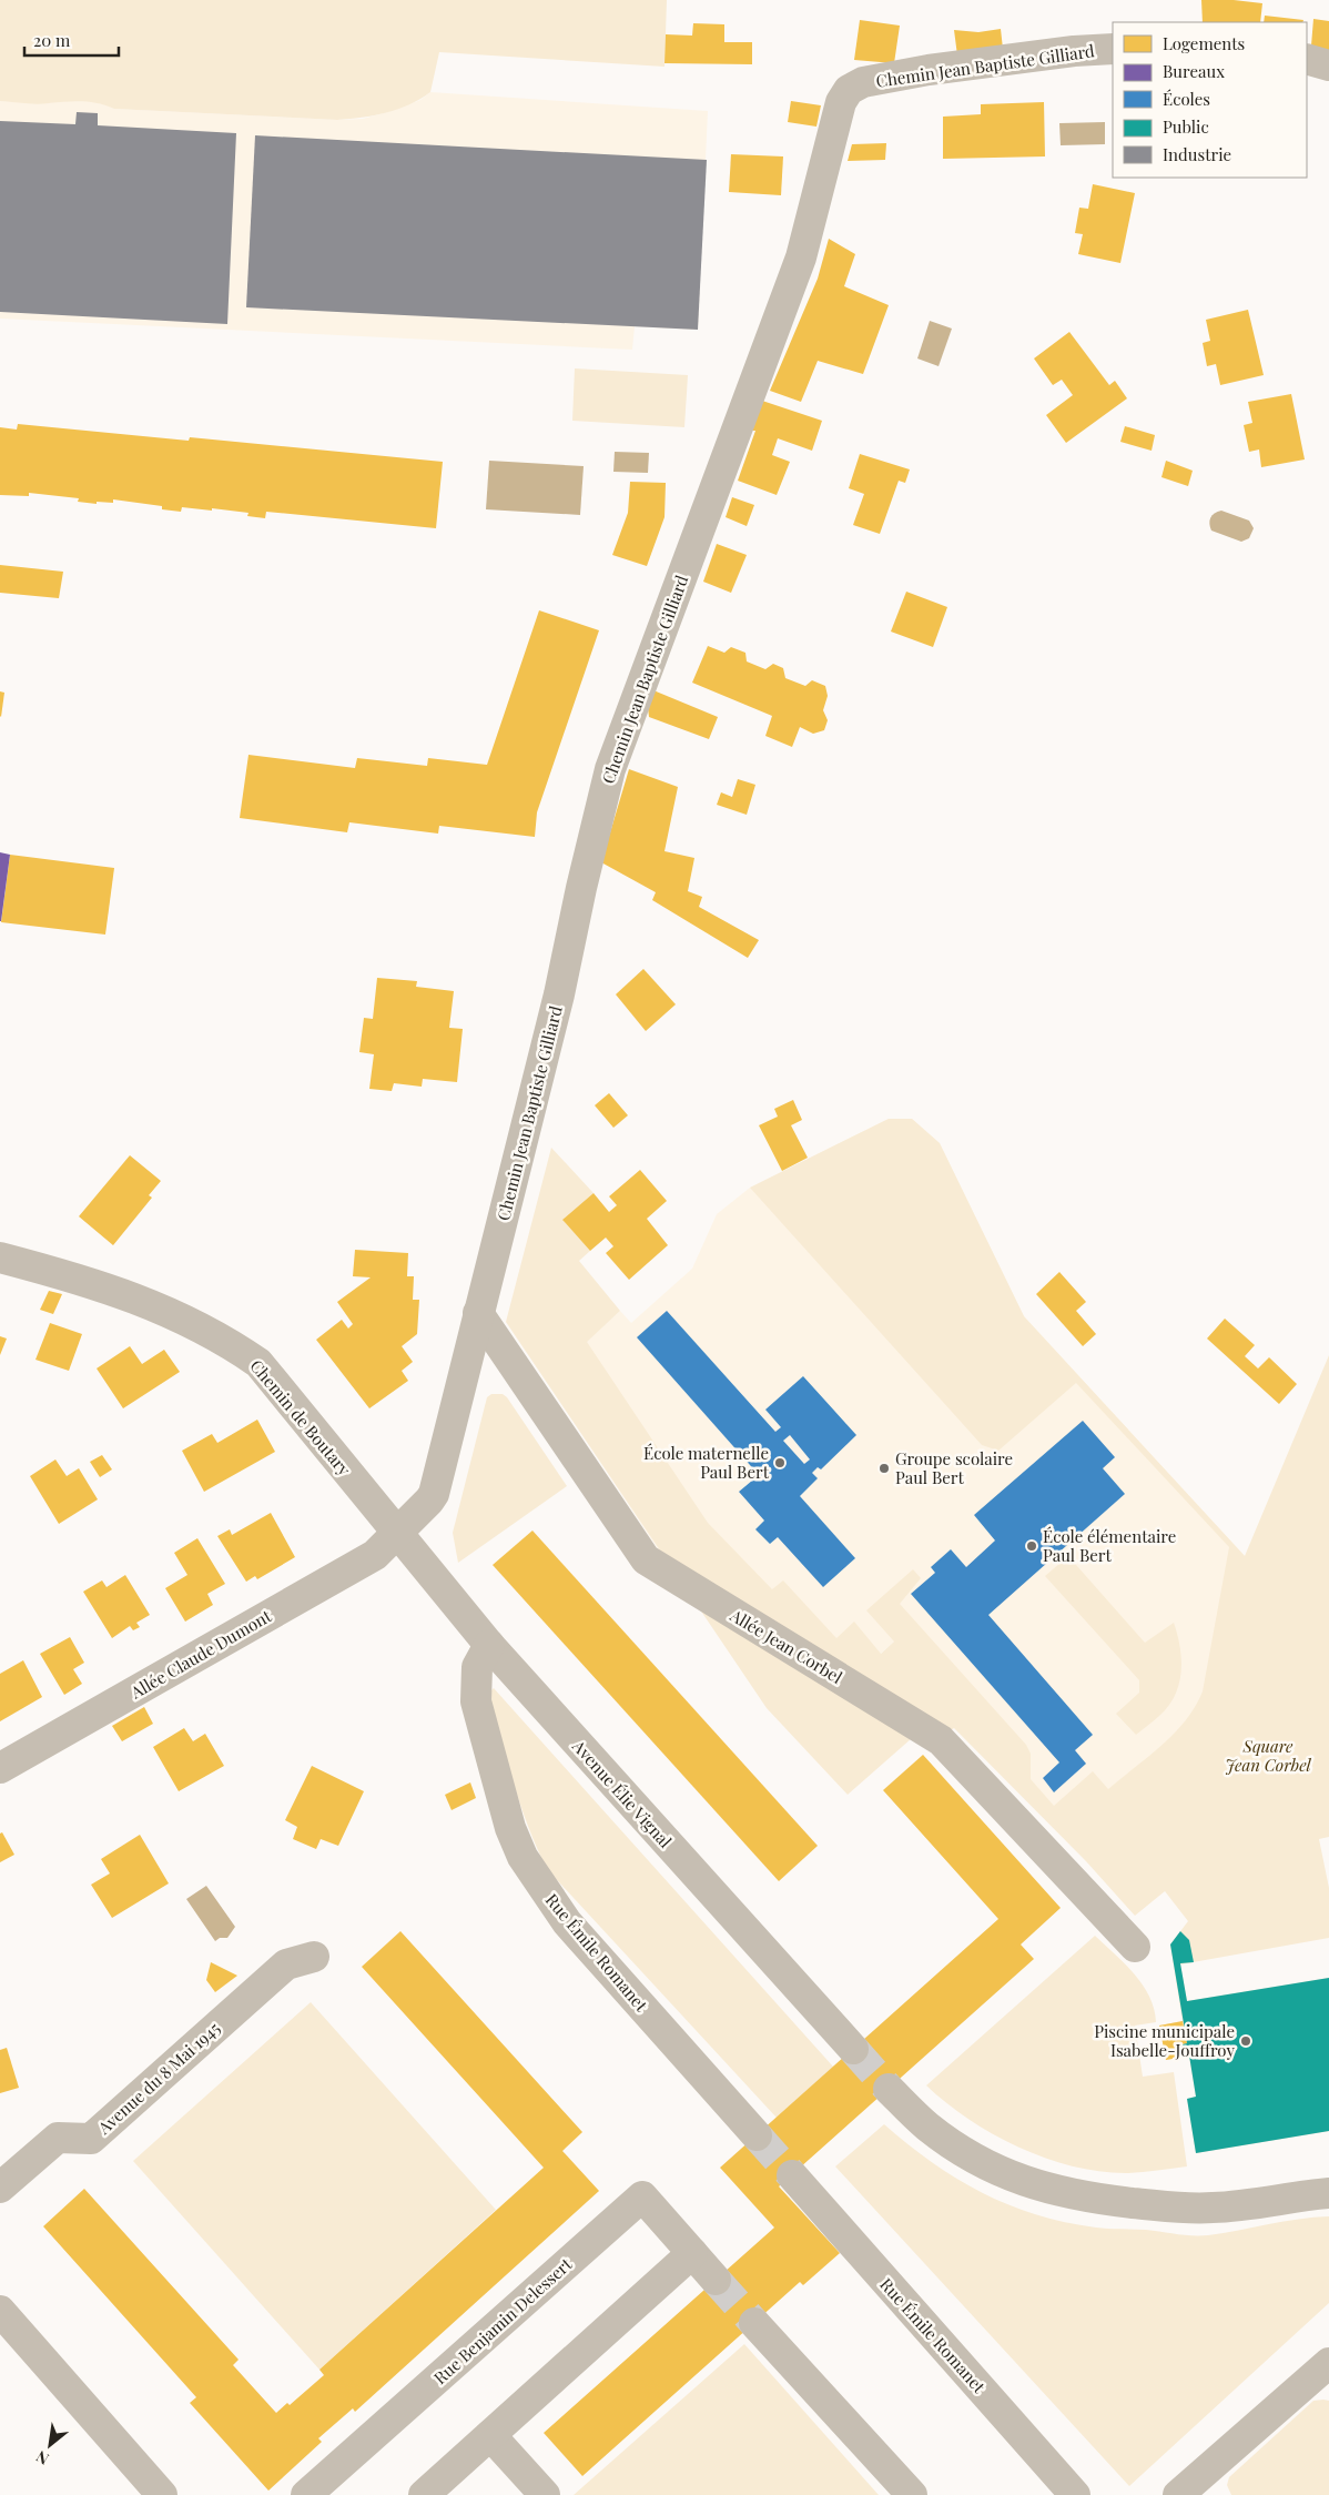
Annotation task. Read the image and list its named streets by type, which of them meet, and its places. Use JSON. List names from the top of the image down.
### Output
{
  "streets": {
    "street": [
      "Chemin Jean Baptiste Gilliard",
      "Chemin de Boutary",
      "Allée Jean Corbel",
      "Allée Claude Dumont",
      "Avenue Élie Vignal",
      "Rue Émile Romanet",
      "Avenue du 8 Mai 1945",
      "Rue Benjamin Delessert"
    ]
  },
  "crossings": [
    ["Chemin Jean Baptiste Gilliard", "Chemin de Boutary"],
    ["Chemin Jean Baptiste Gilliard", "Allée Jean Corbel"],
    ["Chemin Jean Baptiste Gilliard", "Allée Claude Dumont"],
    ["Chemin Jean Baptiste Gilliard", "Avenue Élie Vignal"],
    ["Chemin de Boutary", "Allée Claude Dumont"],
    ["Chemin de Boutary", "Avenue Élie Vignal"],
    ["Allée Claude Dumont", "Avenue Élie Vignal"],
    ["Avenue Élie Vignal", "Rue Émile Romanet"]
  ],
  "parks": ["Square Jean Corbel"],
  "places": [
    "École maternelle Paul Bert",
    "Groupe scolaire Paul Bert",
    "École élémentaire Paul Bert",
    "Piscine municipale Isabelle-Jouffroy"
  ],
  "legend": [
    "Logements",
    "Bureaux",
    "Écoles",
    "Public",
    "Industrie"
  ],
  "scale_bar": "20 m",
  "north": "bottom left"
}
